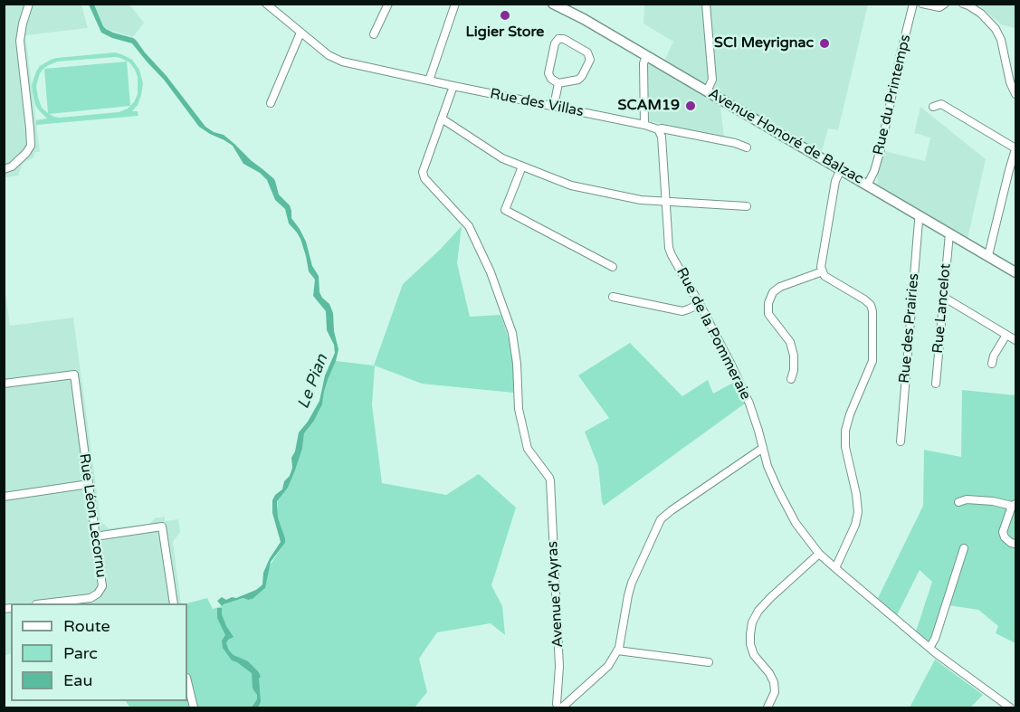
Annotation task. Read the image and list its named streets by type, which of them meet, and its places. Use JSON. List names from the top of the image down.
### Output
{
  "streets": {
    "main road": ["Avenue Honoré de Balzac"],
    "street": [
      "Rue du Printemps",
      "Rue des Villas",
      "Rue Lancelot",
      "Rue des Prairies",
      "Rue de la Pommeraie",
      "Rue Léon Lecornu",
      "Avenue d'Ayras"
    ]
  },
  "crossings": [
    ["Rue du Printemps", "Avenue Honoré de Balzac"],
    ["Avenue Honoré de Balzac", "Rue Lancelot"],
    ["Avenue Honoré de Balzac", "Rue des Prairies"]
  ],
  "water": ["Le Pian"],
  "places": ["Ligier Store", "SCI Meyrignac", "SCAM19"],
  "legend": ["Route", "Parc", "Eau"]
}
